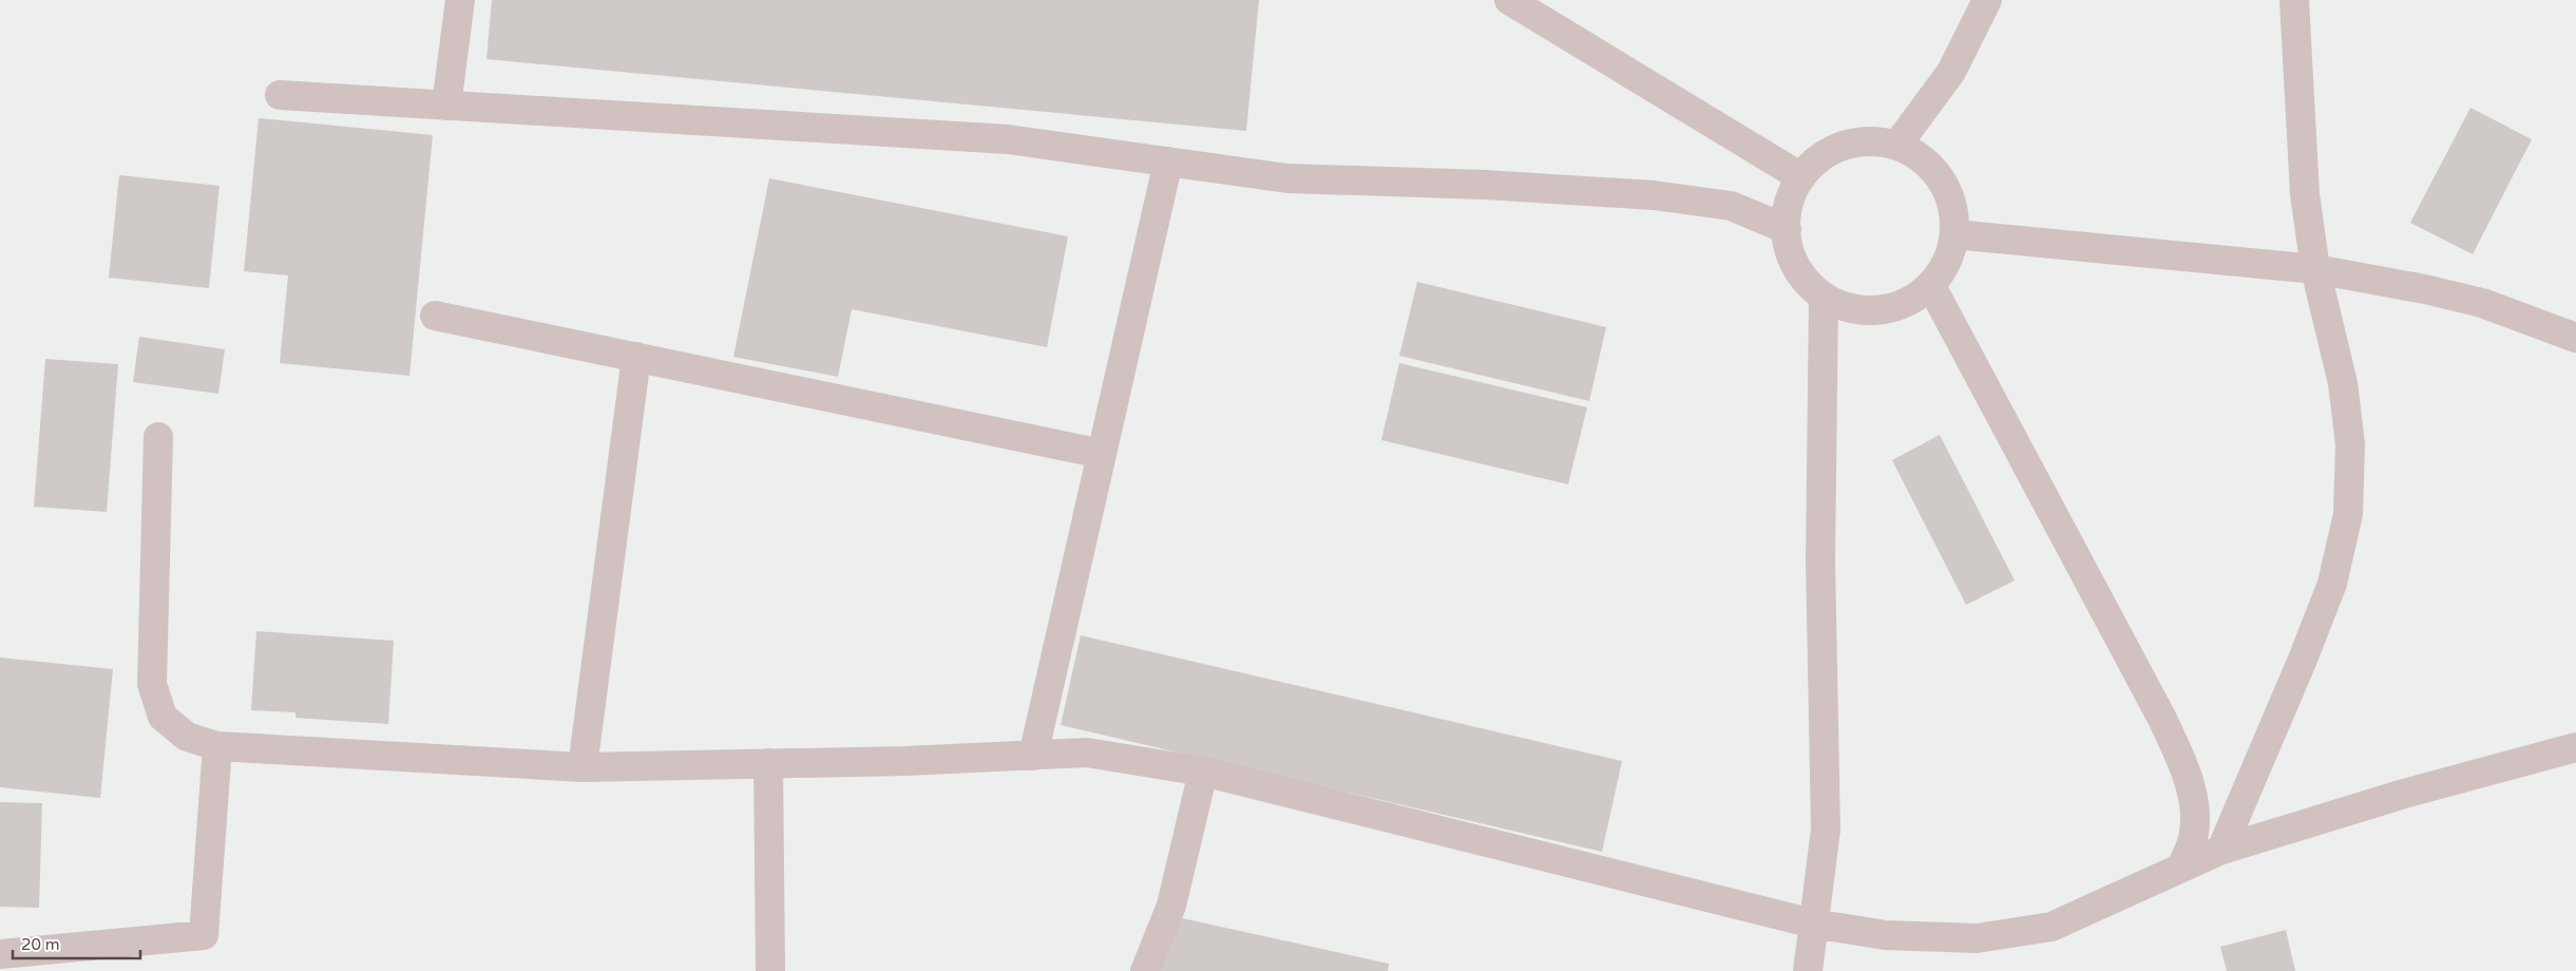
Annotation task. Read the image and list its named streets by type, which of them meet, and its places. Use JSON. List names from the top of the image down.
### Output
{
  "scale_bar": "20 m"
}
